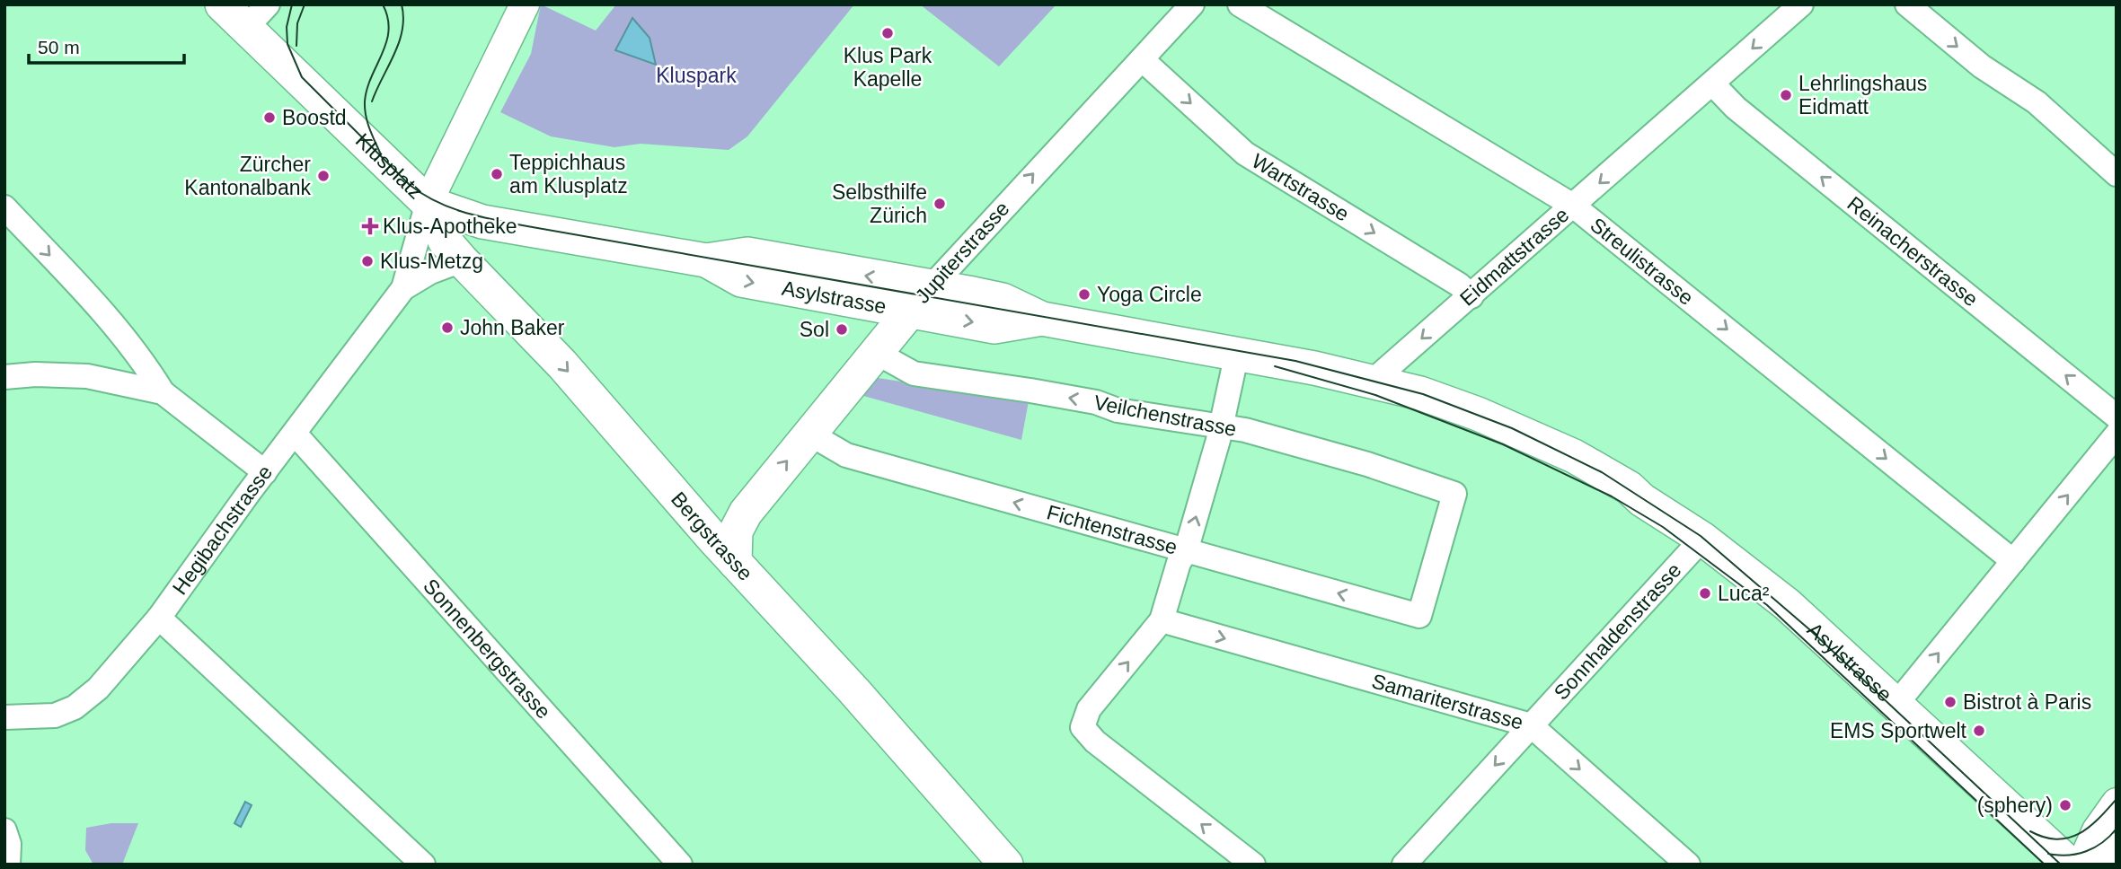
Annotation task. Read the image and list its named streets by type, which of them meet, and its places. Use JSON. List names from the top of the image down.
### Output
{
  "streets": {
    "main road": [
      "Klusplatz",
      "Jupiterstrasse",
      "Asylstrasse",
      "Bergstrasse"
    ],
    "street": [
      "Wartstrasse",
      "Reinacherstrasse",
      "Eidmattstrasse",
      "Streulistrasse",
      "Veilchenstrasse",
      "Hegibachstrasse",
      "Fichtenstrasse",
      "Sonnhaldenstrasse",
      "Sonnenbergstrasse",
      "Samariterstrasse"
    ]
  },
  "crossings": [
    ["Klusplatz", "Asylstrasse"],
    ["Klusplatz", "Hegibachstrasse"],
    ["Klusplatz", "Bergstrasse"],
    ["Wartstrasse", "Jupiterstrasse"],
    ["Wartstrasse", "Eidmattstrasse"],
    ["Jupiterstrasse", "Asylstrasse"],
    ["Jupiterstrasse", "Veilchenstrasse"],
    ["Jupiterstrasse", "Fichtenstrasse"],
    ["Jupiterstrasse", "Bergstrasse"],
    ["Reinacherstrasse", "Eidmattstrasse"],
    ["Eidmattstrasse", "Streulistrasse"],
    ["Eidmattstrasse", "Asylstrasse"],
    ["Asylstrasse", "Hegibachstrasse"],
    ["Asylstrasse", "Bergstrasse"],
    ["Asylstrasse", "Sonnhaldenstrasse"],
    ["Veilchenstrasse", "Fichtenstrasse"],
    ["Hegibachstrasse", "Bergstrasse"],
    ["Hegibachstrasse", "Sonnenbergstrasse"],
    ["Sonnhaldenstrasse", "Samariterstrasse"]
  ],
  "one_way": [
    "Wartstrasse",
    "Jupiterstrasse",
    "Eidmattstrasse",
    "Streulistrasse",
    "Veilchenstrasse",
    "Fichtenstrasse",
    "Bergstrasse",
    "Sonnhaldenstrasse",
    "Samariterstrasse"
  ],
  "parks": ["Kluspark"],
  "places": {
    "other": [
      "Klus Park Kapelle",
      "Lehrlingshaus Eidmatt",
      "Boostd",
      "Teppichhaus am Klusplatz",
      "Zürcher Kantonalbank",
      "Selbsthilfe Zürich",
      "Klus-Metzg",
      "Yoga Circle",
      "John Baker",
      "Sol",
      "Luca²",
      "Bistrot à Paris",
      "EMS Sportwelt",
      "(sphery)"
    ],
    "health": ["Klus-Apotheke"]
  },
  "scale_bar": "50 m"
}
